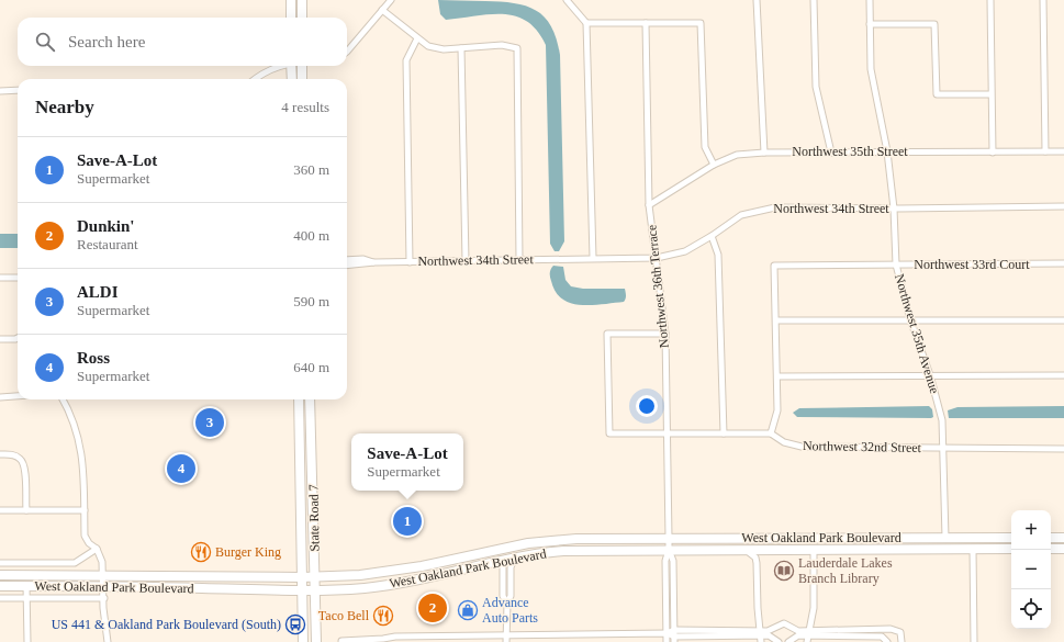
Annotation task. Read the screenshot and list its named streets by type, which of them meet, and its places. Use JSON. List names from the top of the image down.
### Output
{
  "streets": {
    "main road": ["State Road 7", "West Oakland Park Boulevard"],
    "street": [
      "Northwest 35th Street",
      "Northwest 34th Street",
      "Northwest 33rd Court",
      "Northwest 36th Terrace",
      "Northwest 35th Avenue",
      "Northwest 32nd Street"
    ]
  },
  "crossings": [
    ["Northwest 35th Street", "Northwest 36th Terrace"],
    ["Northwest 35th Street", "Northwest 35th Avenue"],
    ["Northwest 34th Street", "Northwest 36th Terrace"],
    ["Northwest 34th Street", "Northwest 35th Avenue"],
    ["Northwest 33rd Court", "Northwest 35th Avenue"],
    ["Northwest 36th Terrace", "Northwest 32nd Street"],
    ["Northwest 36th Terrace", "West Oakland Park Boulevard"],
    ["Northwest 35th Avenue", "Northwest 32nd Street"],
    ["Northwest 35th Avenue", "West Oakland Park Boulevard"],
    ["State Road 7", "West Oakland Park Boulevard"]
  ],
  "places": {
    "restaurant": ["Burger King", "Taco Bell"],
    "library": ["Lauderdale Lakes Branch Library"],
    "shop": ["Advance Auto Parts"],
    "bus stop": ["US 441 & Oakland Park Boulevard (South)"]
  },
  "page": {
    "search": "Search here",
    "heading": ["Nearby", "4 results"],
    "list": [
      {
        "mark": "1",
        "name": "Save-A-Lot",
        "note": "Supermarket",
        "value": "360 m"
      },
      {
        "mark": "2",
        "name": "Dunkin'",
        "note": "Restaurant",
        "value": "400 m"
      },
      {
        "mark": "3",
        "name": "ALDI",
        "note": "Supermarket",
        "value": "590 m"
      },
      {
        "mark": "4",
        "name": "Ross",
        "note": "Supermarket",
        "value": "640 m"
      }
    ],
    "pins": [
      "3",
      "4",
      "1",
      "2"
    ],
    "popup": ["Save-A-Lot", "Supermarket"],
    "map_buttons": ["+", "−"]
  }
}
